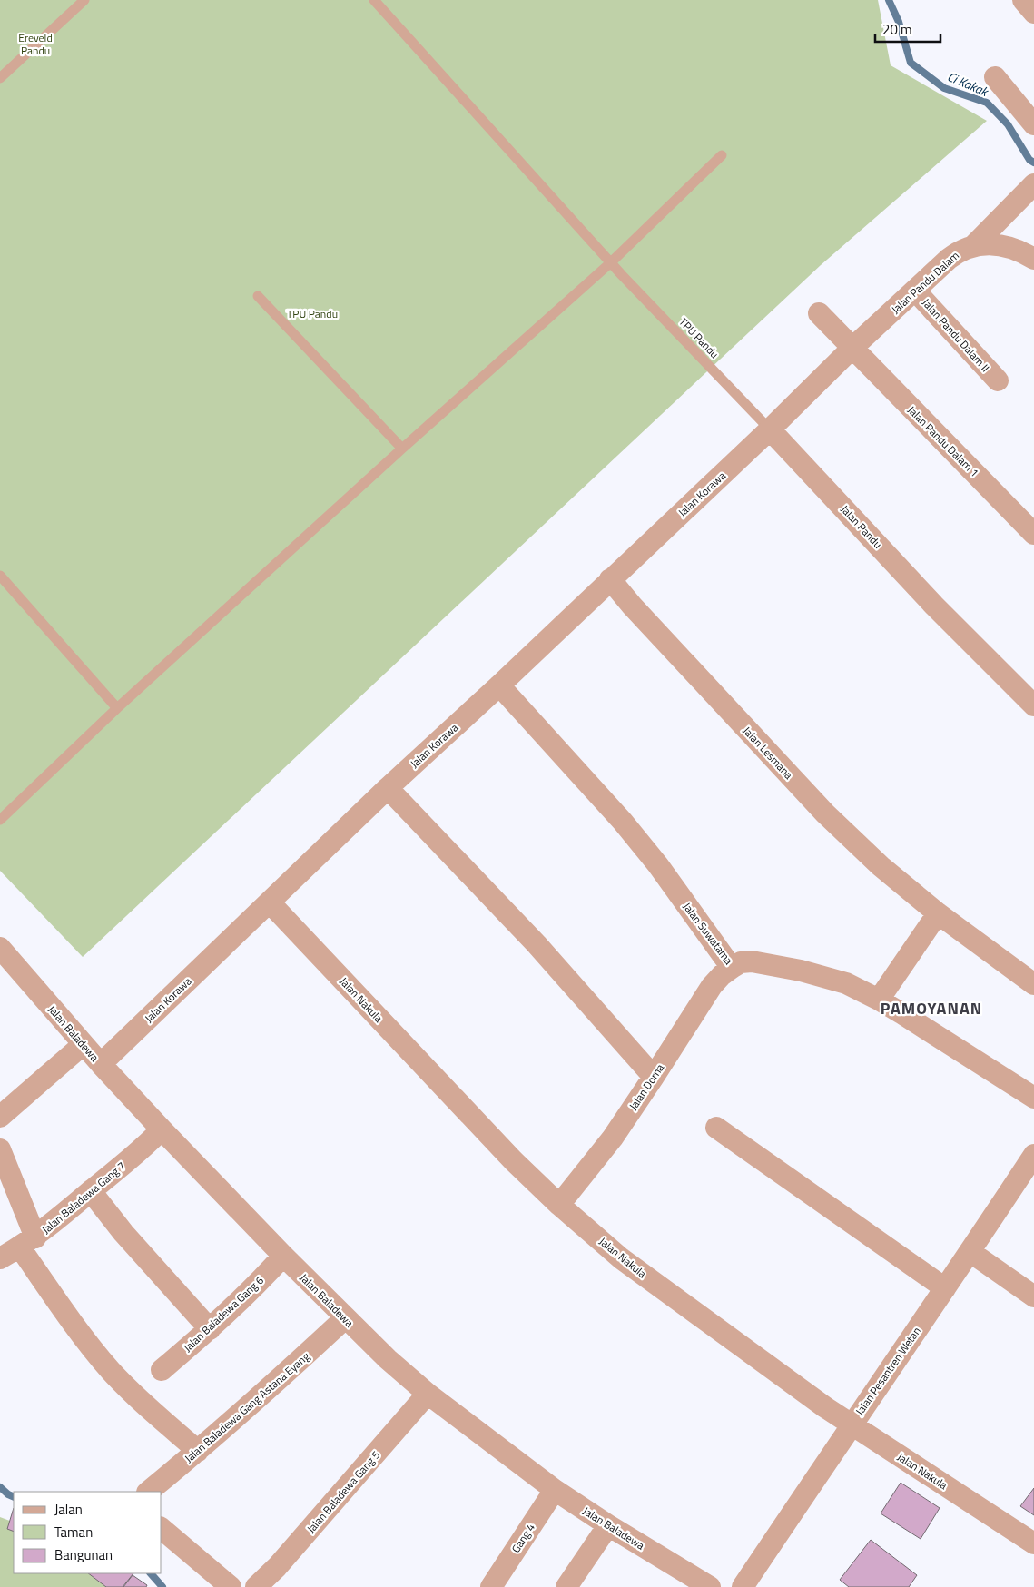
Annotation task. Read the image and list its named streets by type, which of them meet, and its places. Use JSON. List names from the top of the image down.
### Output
{
  "streets": {
    "street": [
      "Jalan Pandu Dalam",
      "Jalan Pandu Dalam II",
      "Jalan Pandu Dalam 1",
      "Jalan Korawa",
      "Jalan Pandu",
      "Jalan Lesmana",
      "Jalan Suwatama",
      "Jalan Nakula",
      "Jalan Baladewa",
      "Jalan Dorna",
      "Jalan Baladewa Gang 7",
      "Jalan Baladewa Gang 6",
      "Jalan Pesantren Wetan",
      "Jalan Baladewa Gang Astana Eyang",
      "Jalan Baladewa Gang 5",
      "Gang 4"
    ],
    "lane": ["TPU Pandu"]
  },
  "crossings": [
    ["Jalan Pandu Dalam", "Jalan Pandu Dalam II"],
    ["Jalan Pandu Dalam", "Jalan Pandu Dalam 1"],
    ["TPU Pandu", "Jalan Korawa"],
    ["TPU Pandu", "Jalan Pandu"],
    ["Jalan Korawa", "Jalan Pandu"],
    ["Jalan Korawa", "Jalan Lesmana"],
    ["Jalan Korawa", "Jalan Suwatama"],
    ["Jalan Korawa", "Jalan Nakula"],
    ["Jalan Korawa", "Jalan Baladewa"],
    ["Jalan Suwatama", "Jalan Dorna"],
    ["Jalan Nakula", "Jalan Dorna"],
    ["Jalan Nakula", "Jalan Pesantren Wetan"],
    ["Jalan Baladewa", "Jalan Baladewa Gang 7"],
    ["Jalan Baladewa", "Jalan Baladewa Gang 6"],
    ["Jalan Baladewa", "Jalan Baladewa Gang Astana Eyang"],
    ["Jalan Baladewa", "Jalan Baladewa Gang 5"],
    ["Jalan Baladewa", "Gang 4"]
  ],
  "districts": ["PAMOYANAN"],
  "water": ["Ci Kakak"],
  "parks": ["Ereveld Pandu", "TPU Pandu"],
  "legend": ["Jalan", "Taman", "Bangunan"],
  "scale_bar": "20 m"
}
